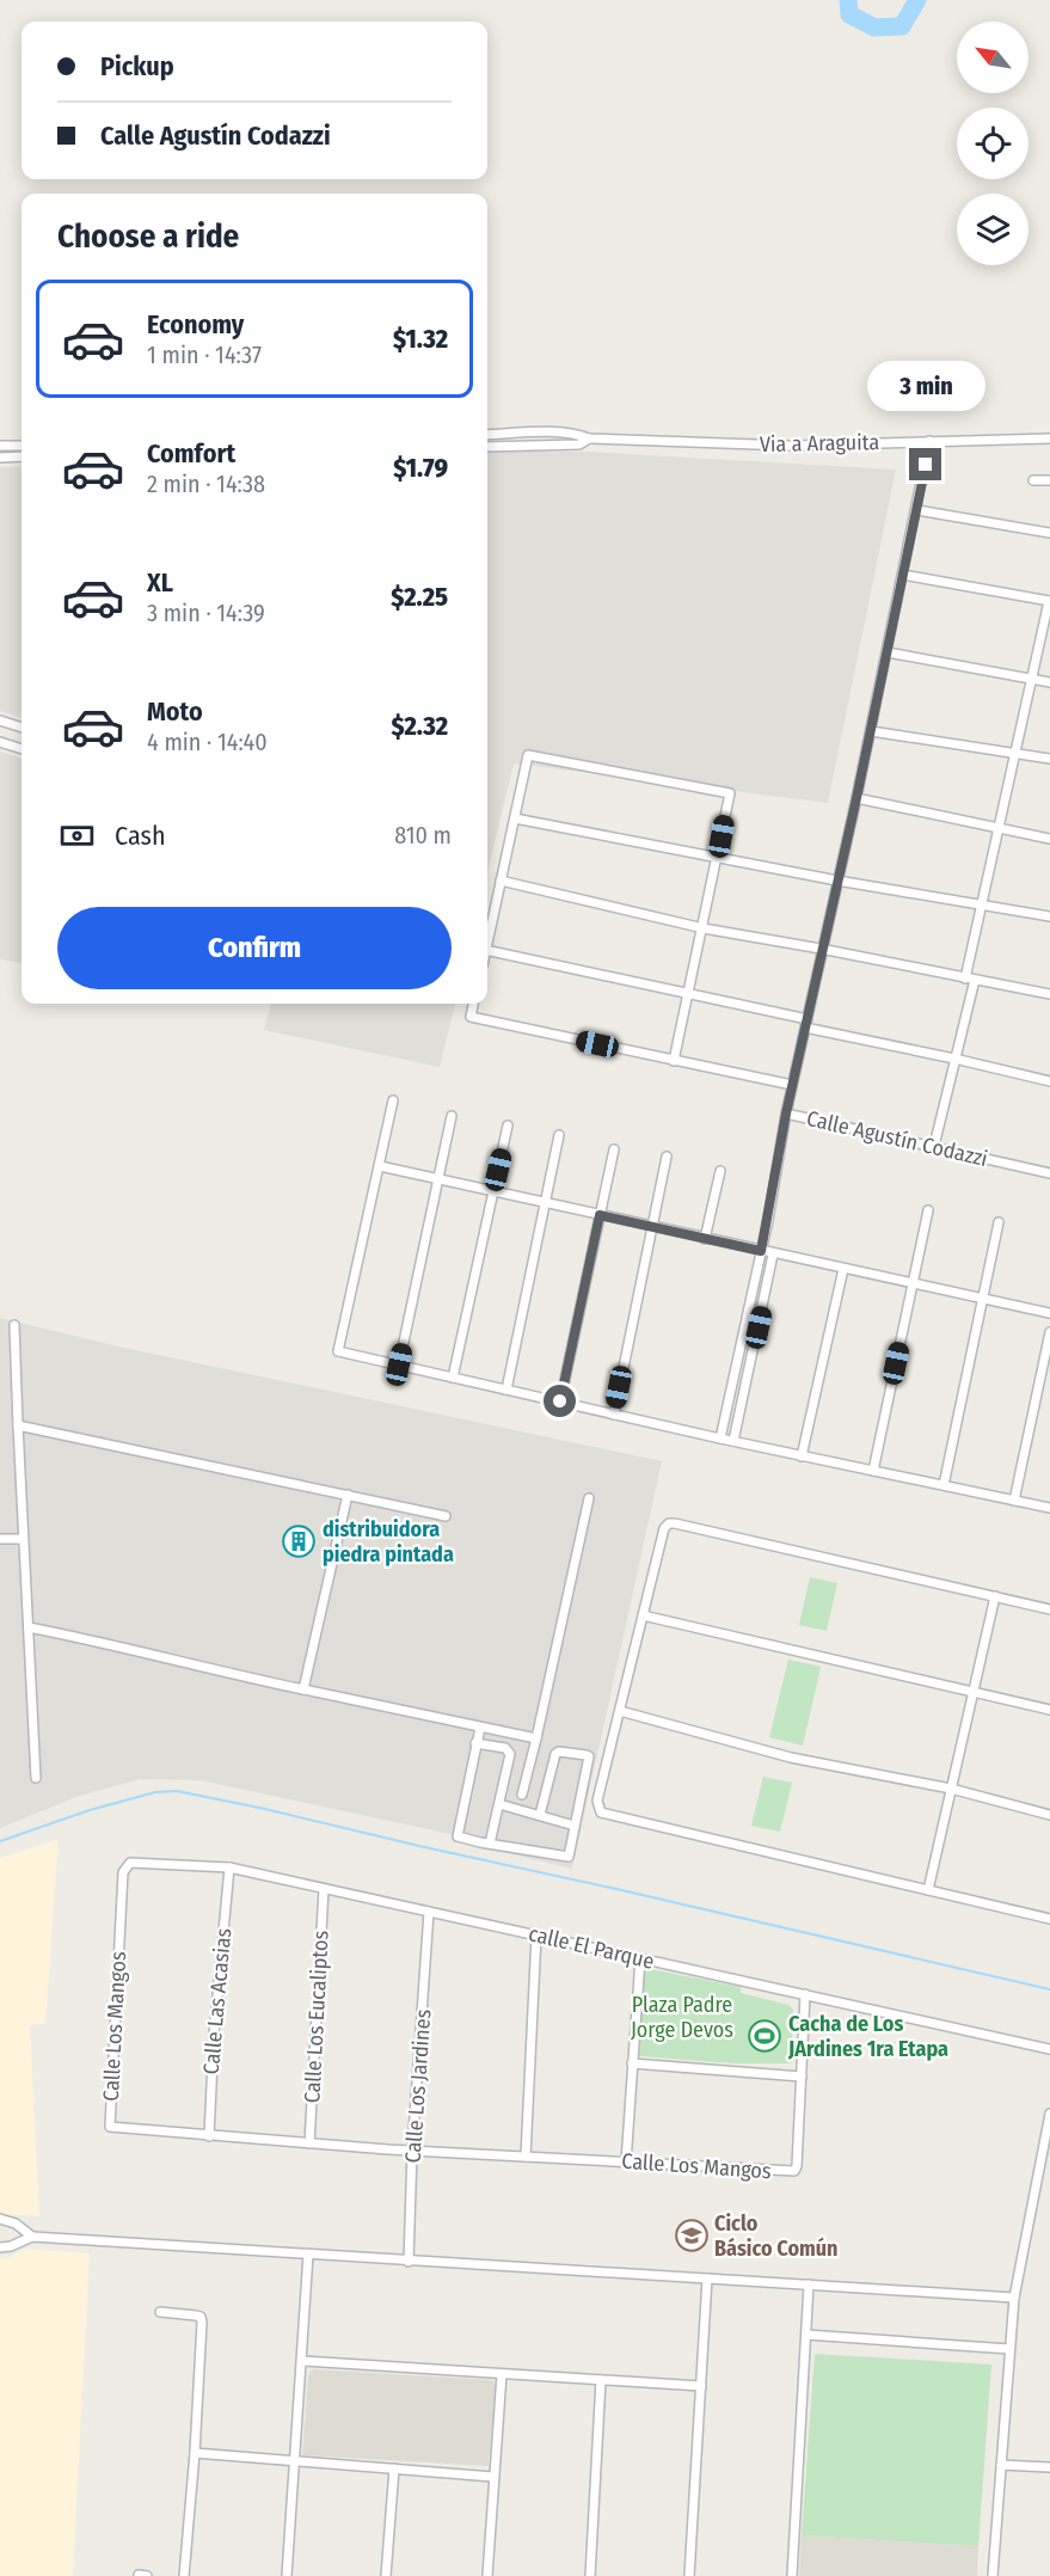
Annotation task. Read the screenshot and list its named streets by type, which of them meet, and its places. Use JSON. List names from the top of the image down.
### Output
{
  "streets": {
    "street": [
      "Via a Araguita",
      "Calle Agustín Codazzi",
      "calle El Parque",
      "Calle Las Acasias",
      "Calle Los Eucaliptos",
      "Calle Los Mangos",
      "Calle Los Jardines"
    ]
  },
  "crossings": [
    ["Via a Araguita", "Calle Agustín Codazzi"],
    ["calle El Parque", "Calle Las Acasias"],
    ["calle El Parque", "Calle Los Eucaliptos"],
    ["calle El Parque", "Calle Los Mangos"],
    ["calle El Parque", "Calle Los Jardines"],
    ["Calle Las Acasias", "Calle Los Mangos"],
    ["Calle Los Eucaliptos", "Calle Los Mangos"],
    ["Calle Los Mangos", "Calle Los Jardines"]
  ],
  "parks": ["Plaza Padre Jorge Devos"],
  "places": {
    "building": ["distribuidora piedra pintada"],
    "sports": ["Cacha de Los JArdines 1ra Etapa"],
    "school or university": ["Ciclo Básico Común"]
  },
  "north": "top left",
  "page": {
    "banner": ["Pickup", "Calle Agustín Codazzi"],
    "heading": "Choose a ride",
    "list": [
      {
        "name": "Economy",
        "note": "1 min · 14:37",
        "value": "$1.32"
      },
      {
        "name": "Comfort",
        "note": "2 min · 14:38",
        "value": "$1.79"
      },
      {
        "name": "XL",
        "note": "3 min · 14:39",
        "value": "$2.25"
      },
      {
        "name": "Moto",
        "note": "4 min · 14:40",
        "value": "$2.32"
      }
    ],
    "bubble": "3 min",
    "pay": ["Cash", "810 m"],
    "buttons": "Confirm"
  }
}
